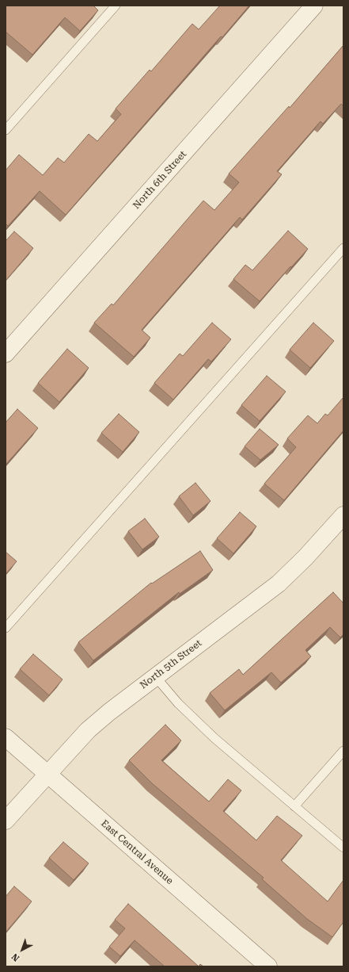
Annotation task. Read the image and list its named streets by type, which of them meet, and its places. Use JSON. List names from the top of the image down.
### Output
{
  "streets": {
    "street": ["North 6th Street", "North 5th Street", "East Central Avenue"]
  },
  "crossings": [
    ["North 5th Street", "East Central Avenue"]
  ],
  "north": "bottom left"
}
